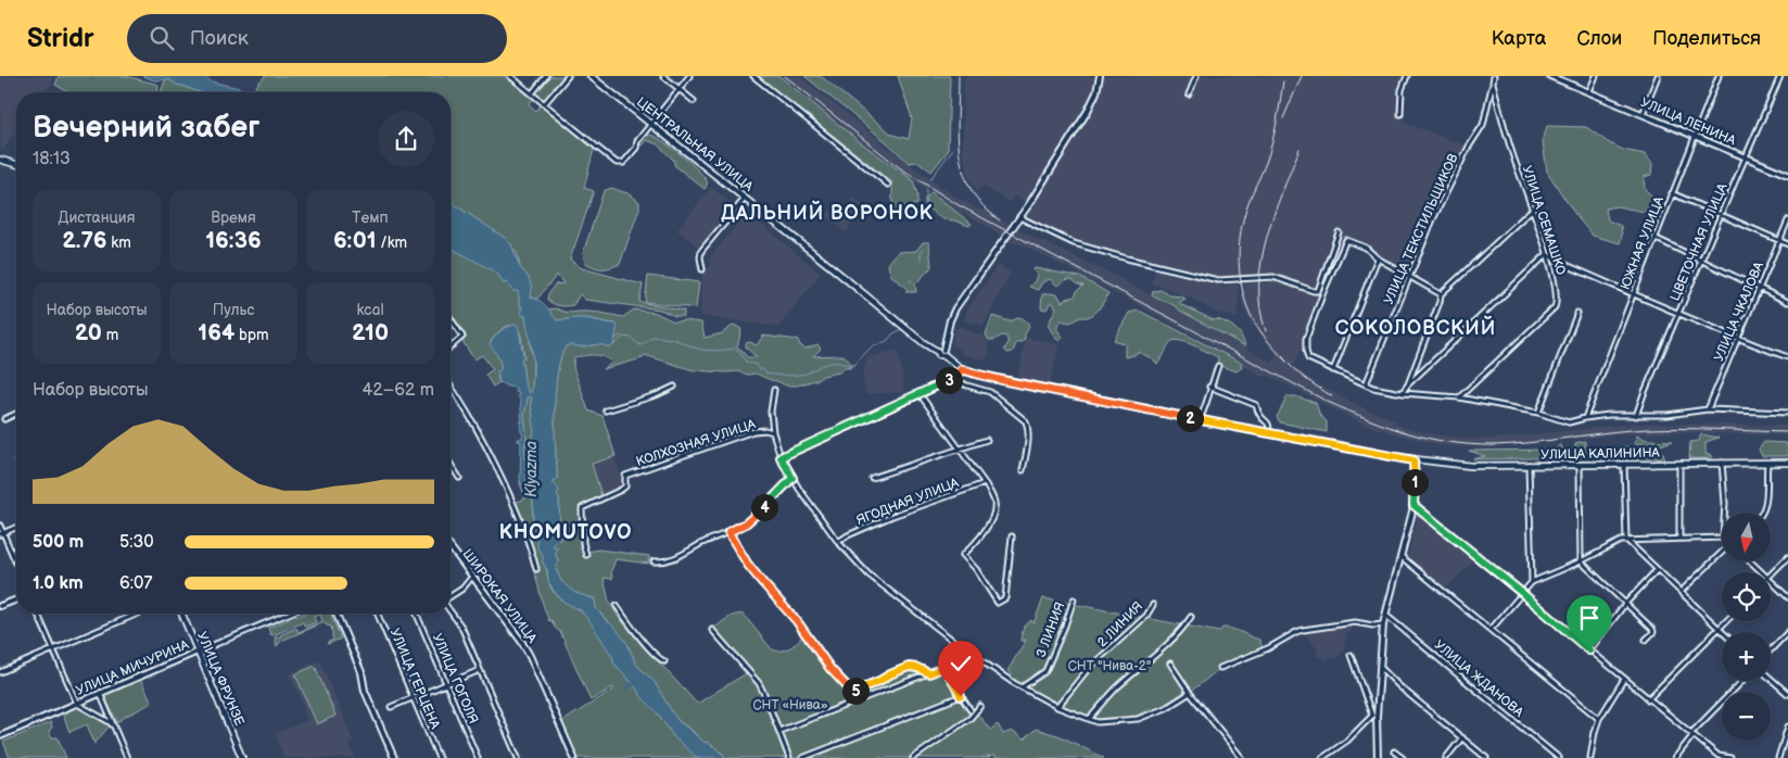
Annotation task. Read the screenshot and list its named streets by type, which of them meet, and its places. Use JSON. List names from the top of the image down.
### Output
{
  "streets": {
    "main road": ["ЦЕНТРАЛЬНАЯ УЛИЦА", "УЛИЦА КАЛИНИНА", "УЛИЦА ФРУНЗЕ"],
    "street": [
      "УЛИЦА ЛЕНИНА",
      "УЛИЦА СЕМАШКО",
      "УЛИЦА ТЕКСТИЛЬЩИКОВ",
      "ЦВЕТОЧНАЯ УЛИЦА",
      "ЮЖНАЯ УЛИЦА",
      "УЛИЦА ЧКАЛОВА",
      "КОЛХОЗНАЯ УЛИЦА",
      "ЯГОДНАЯ УЛИЦА",
      "ШИРОКАЯ УЛИЦА",
      "2 ЛИНИЯ",
      "3 ЛИНИЯ",
      "УЛИЦА МИЧУРИНА",
      "УЛИЦА ГЕРЦЕНА",
      "УЛИЦА ГОГОЛЯ",
      "УЛИЦА ЖДАНОВА"
    ]
  },
  "crossings": [
    ["УЛИЦА ЛЕНИНА", "ЦВЕТОЧНАЯ УЛИЦА"],
    ["УЛИЦА ЛЕНИНА", "ЮЖНАЯ УЛИЦА"],
    ["ЦЕНТРАЛЬНАЯ УЛИЦА", "УЛИЦА КАЛИНИНА"],
    ["УЛИЦА СЕМАШКО", "УЛИЦА ТЕКСТИЛЬЩИКОВ"],
    ["УЛИЦА МИЧУРИНА", "УЛИЦА ФРУНЗЕ"]
  ],
  "districts": ["ДАЛЬНИЙ ВОРОНОК", "СОКОЛОВСКИЙ", "KHOMUTOVO"],
  "water": ["Klyazma"],
  "parks": ["СНТ \"Нива-2\"", "СНТ «Нива»"],
  "north": "bottom",
  "page": {
    "header": "Stridr",
    "search": "Поиск",
    "nav": ["Карта", "Слои", "Поделиться"],
    "heading": ["Вечерний забег", "18:13"],
    "stats": [
      ["Дистанция", "2.76 km"],
      ["Время", "16:36"],
      ["Темп", "6:01 /km"],
      ["Набор высоты", "20 m"],
      ["Пульс", "164 bpm"],
      ["kcal", "210"]
    ],
    "pins": [
      "3",
      "2",
      "1",
      "4",
      "5"
    ],
    "chart": ["Набор высоты", "42–62 m"],
    "map_buttons": ["+", "−"],
    "list": [
      {
        "name": "500 m",
        "note": "5:30"
      },
      {
        "name": "1.0 km",
        "note": "6:07"
      }
    ]
  }
}
